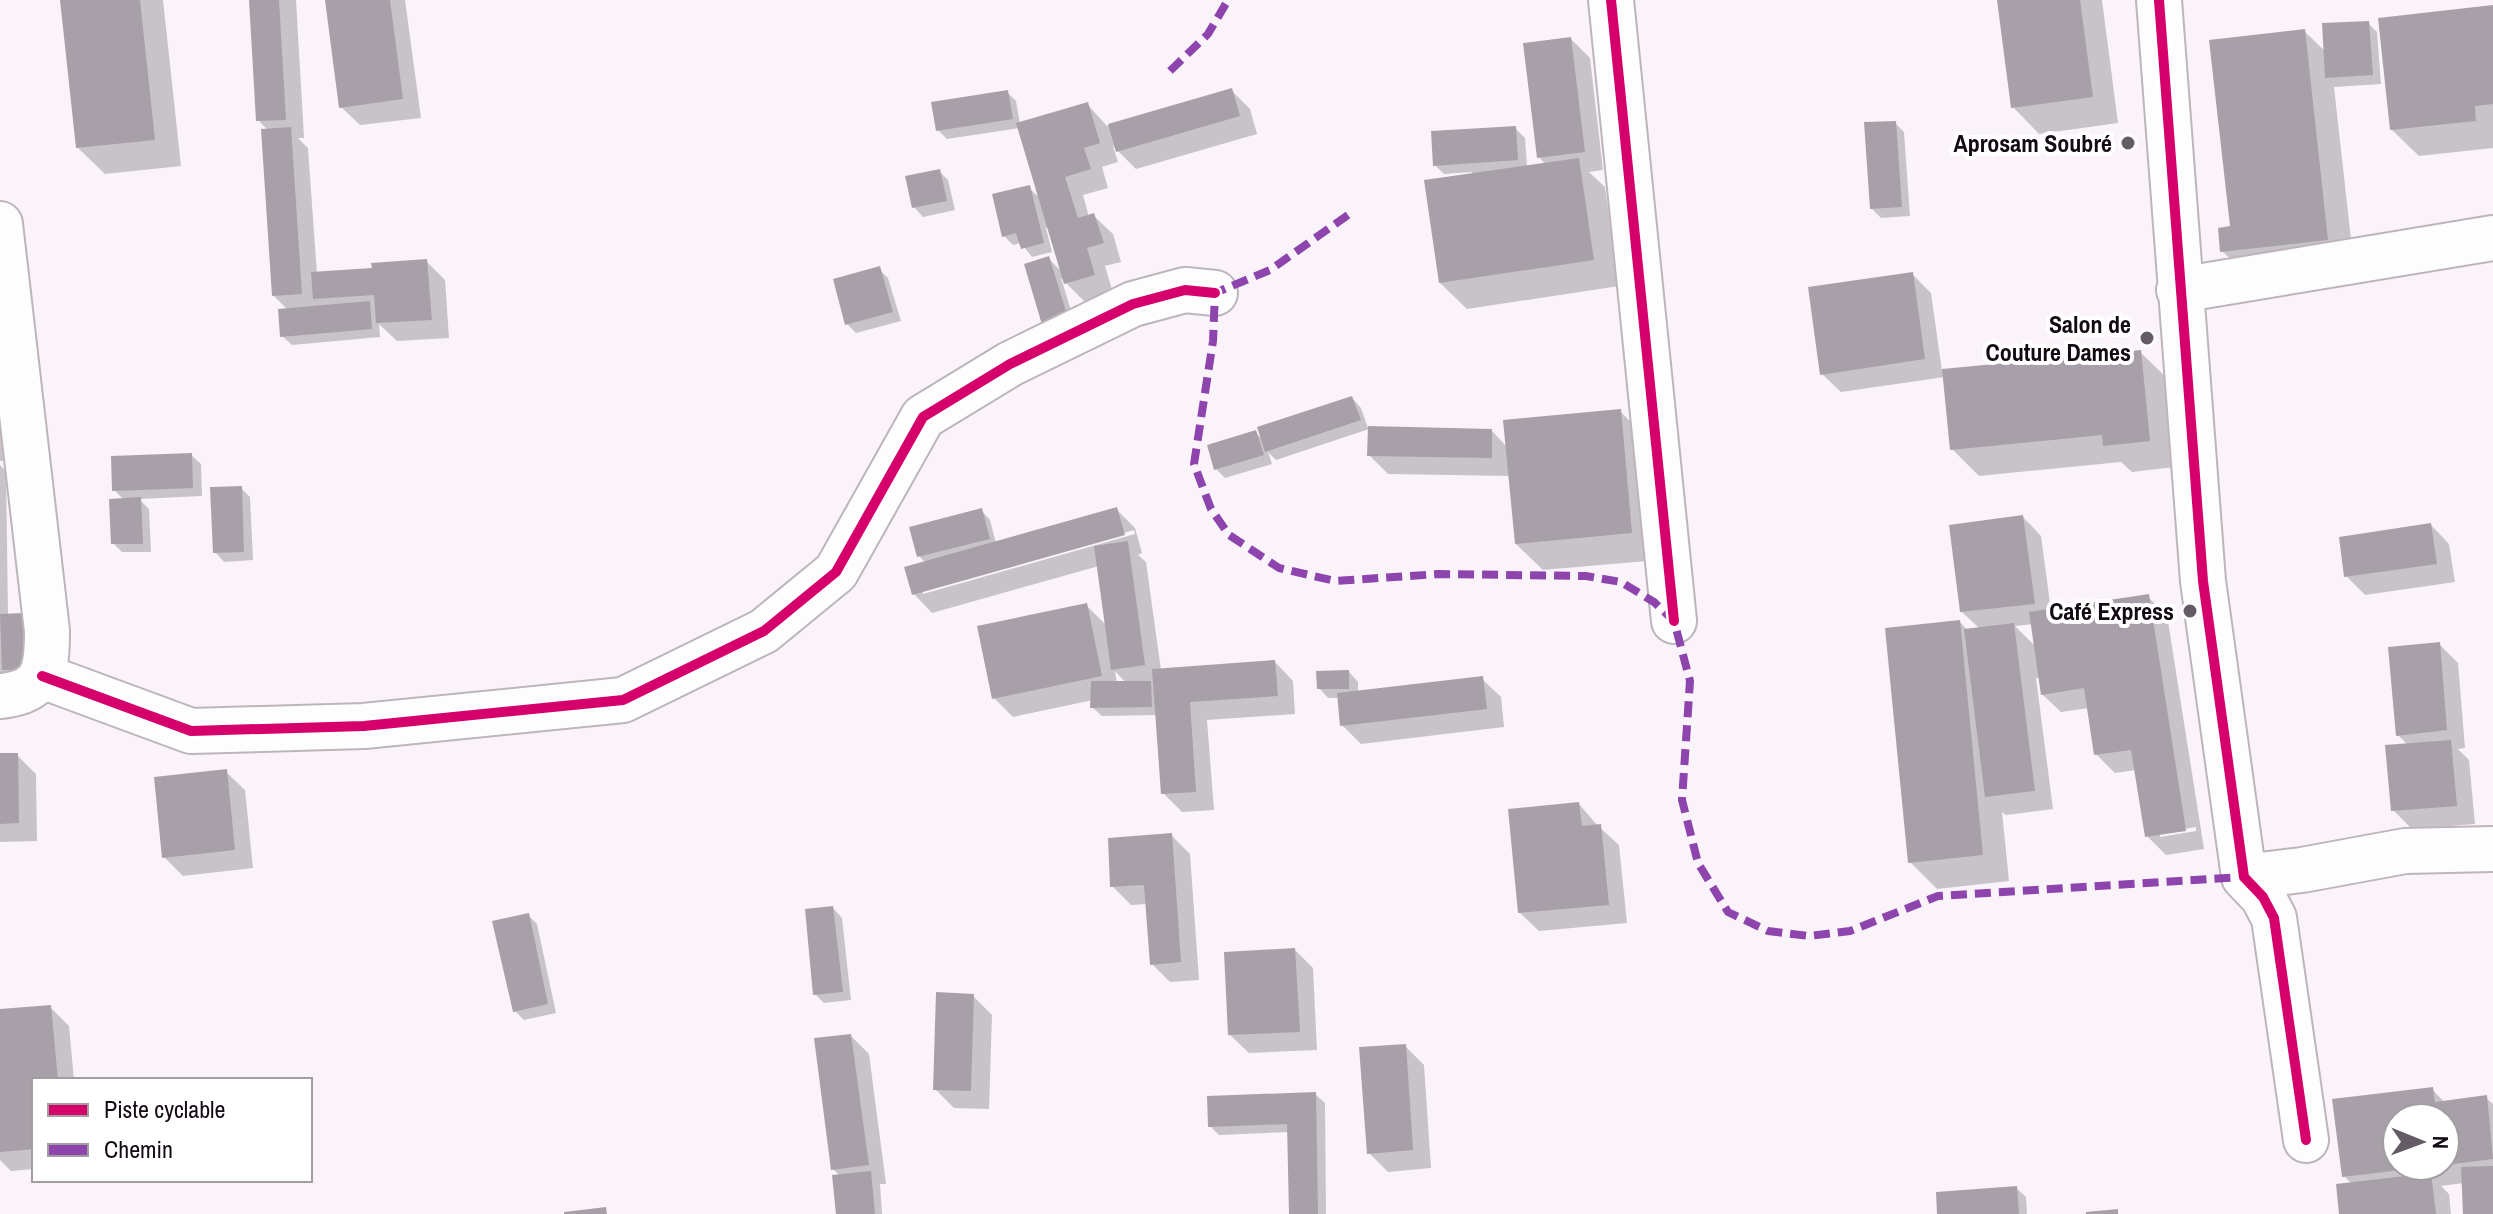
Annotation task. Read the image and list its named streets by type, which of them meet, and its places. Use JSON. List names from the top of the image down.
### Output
{
  "places": ["Aprosam Soubré", "Salon de Couture Dames", "Café Express"],
  "legend": ["Piste cyclable", "Chemin"],
  "north": "right"
}
